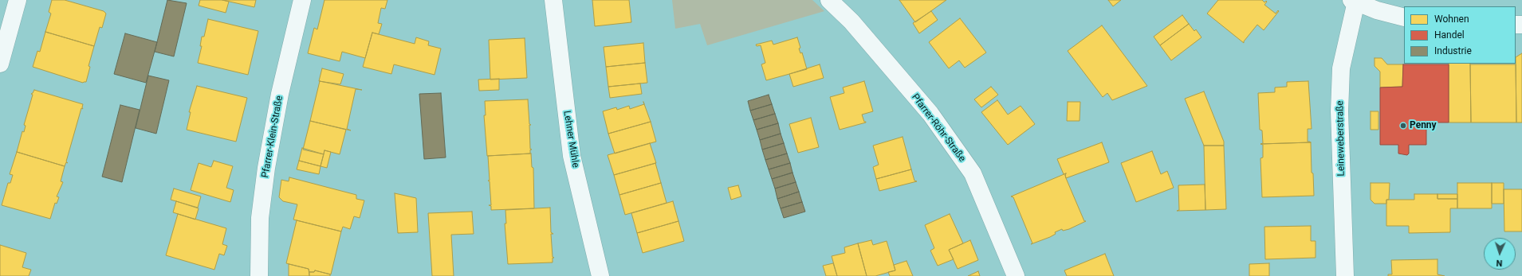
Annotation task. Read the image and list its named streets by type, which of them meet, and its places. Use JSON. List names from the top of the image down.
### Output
{
  "streets": {
    "street": [
      "Pfarrer-Röhr-Straße",
      "Pfarrer-Klein-Straße",
      "Leineweberstraße",
      "Lehner Mühle"
    ]
  },
  "places": ["Penny"],
  "legend": ["Wohnen", "Handel", "Industrie"],
  "north": "bottom"
}
